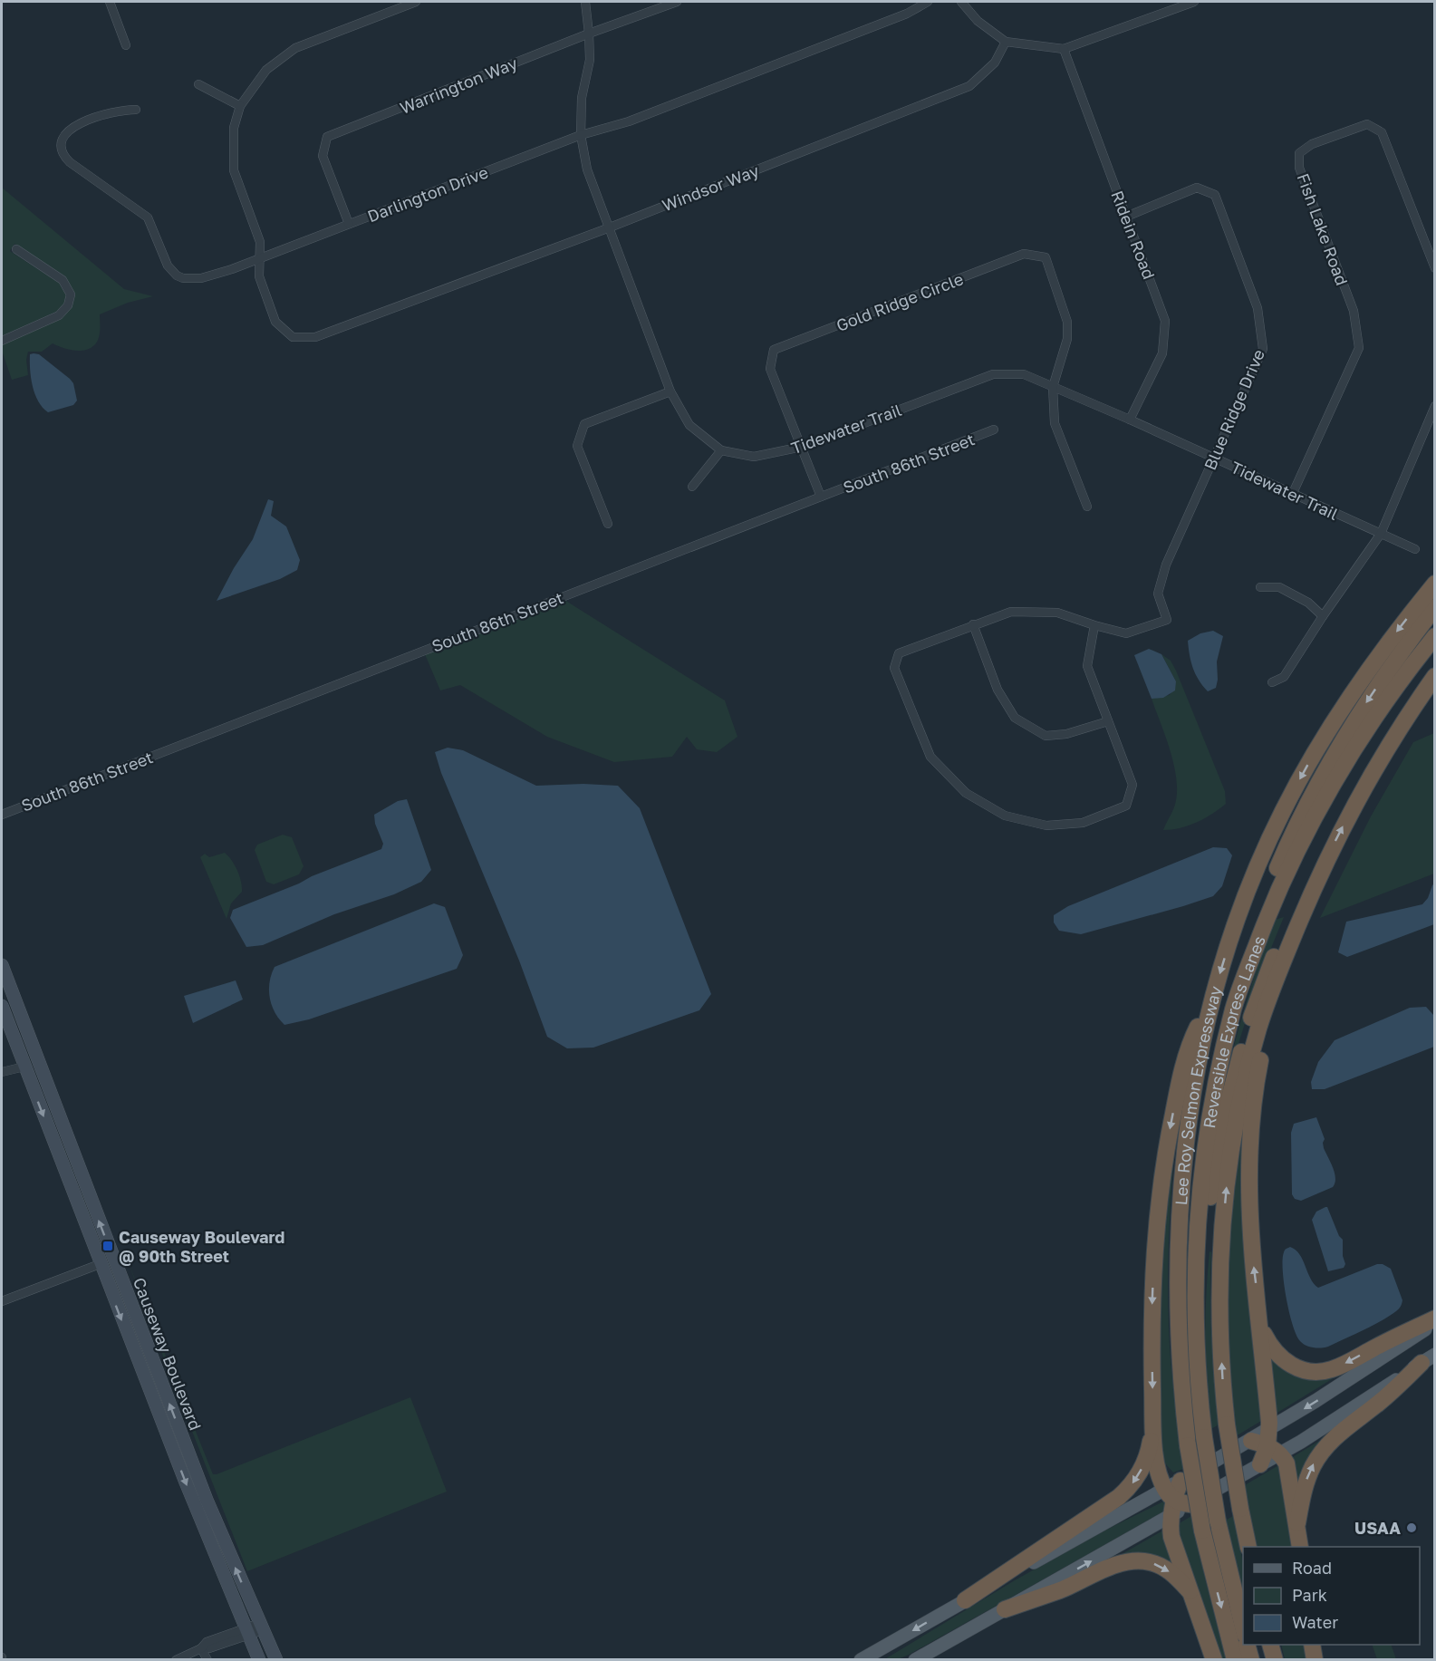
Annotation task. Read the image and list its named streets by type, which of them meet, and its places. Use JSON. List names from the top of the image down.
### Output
{
  "streets": {
    "highway": ["Reversible Express Lanes", "Lee Roy Selmon Expressway"],
    "main road": ["Causeway Boulevard"],
    "street": [
      "Warrington Way",
      "Windsor Way",
      "Darlington Drive",
      "Fish Lake Road",
      "Ridein Road",
      "Gold Ridge Circle",
      "Blue Ridge Drive",
      "Tidewater Trail",
      "South 86th Street"
    ]
  },
  "crossings": [
    ["Warrington Way", "Darlington Drive"],
    ["Warrington Way", "Tidewater Trail"],
    ["Windsor Way", "Darlington Drive"],
    ["Windsor Way", "Tidewater Trail"],
    ["Darlington Drive", "Tidewater Trail"],
    ["Fish Lake Road", "Tidewater Trail"],
    ["Ridein Road", "Blue Ridge Drive"],
    ["Ridein Road", "Tidewater Trail"],
    ["Gold Ridge Circle", "Tidewater Trail"],
    ["Gold Ridge Circle", "South 86th Street"],
    ["Blue Ridge Drive", "Tidewater Trail"]
  ],
  "places": {
    "transit": ["Causeway Boulevard @ 90th Street"],
    "other": ["USAA"]
  },
  "legend": ["Road", "Park", "Water"]
}
